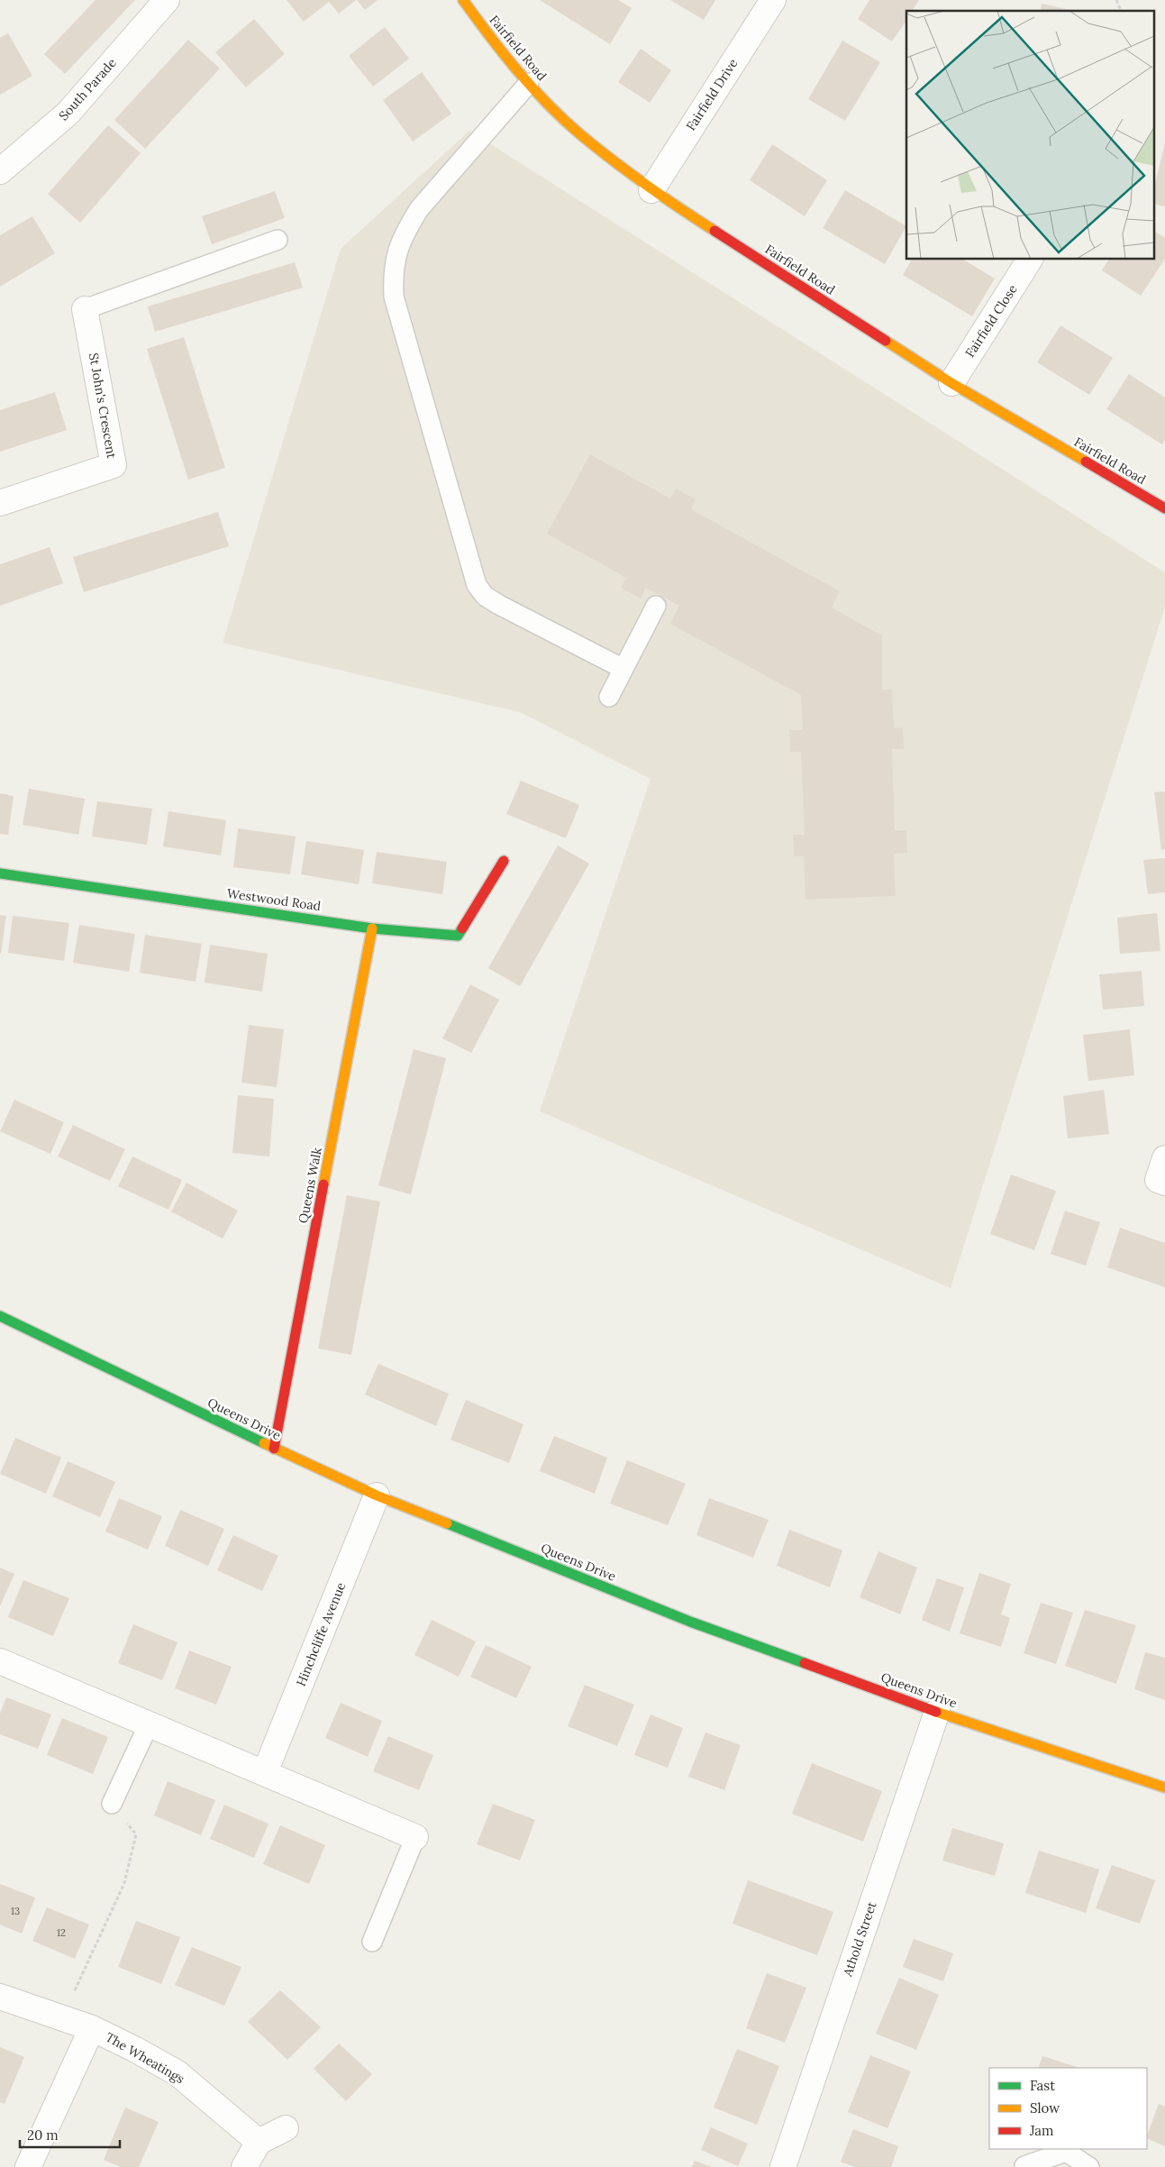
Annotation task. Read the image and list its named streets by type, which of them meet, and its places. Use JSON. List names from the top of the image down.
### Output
{
  "streets": {
    "street": [
      "Fairfield Road",
      "South Parade",
      "Fairfield Drive",
      "Fairfield Close",
      "St John's Crescent",
      "Westwood Road",
      "Queens Walk",
      "Queens Drive",
      "Hinchcliffe Avenue",
      "Athold Street",
      "The Wheatings"
    ]
  },
  "crossings": [
    ["Fairfield Road", "Fairfield Drive"],
    ["Fairfield Road", "Fairfield Close"],
    ["Westwood Road", "Queens Walk"],
    ["Queens Walk", "Queens Drive"],
    ["Queens Drive", "Hinchcliffe Avenue"],
    ["Queens Drive", "Athold Street"]
  ],
  "house_numbers": ["13", "12"],
  "legend": ["Fast", "Slow", "Jam"],
  "scale_bar": "20 m"
}
